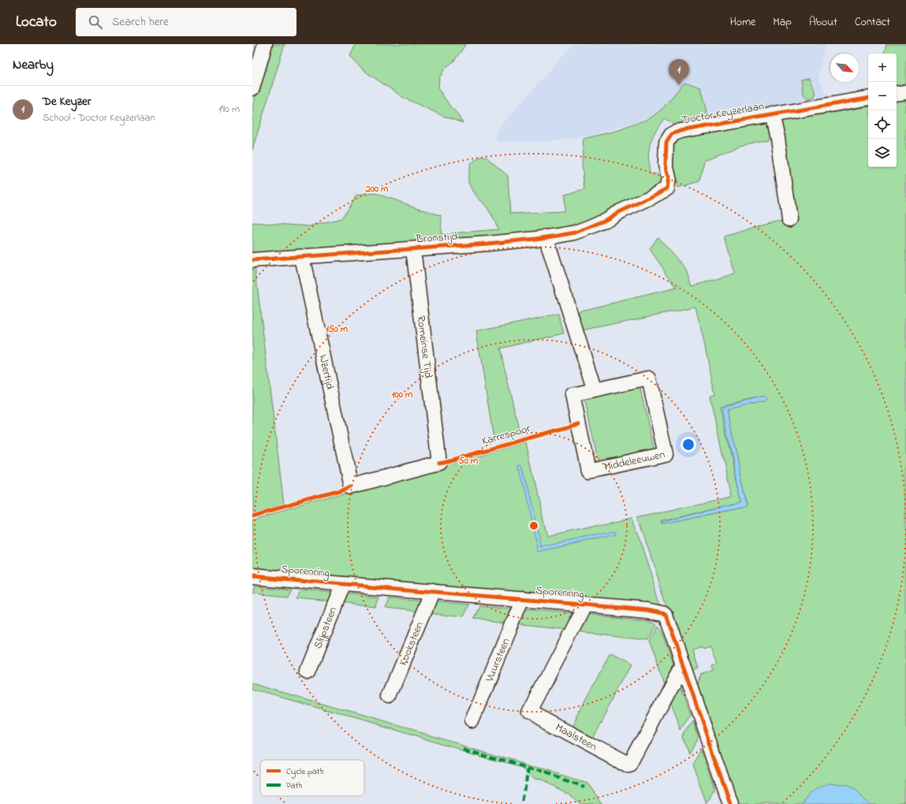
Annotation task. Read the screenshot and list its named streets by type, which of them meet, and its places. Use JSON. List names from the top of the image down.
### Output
{
  "streets": {
    "street": [
      "Doctor Keyzerlaan",
      "Bronstijd",
      "Romeinse Tijd",
      "IJzertijd",
      "Middeleeuwen",
      "Sporenring",
      "Slijpsteen",
      "Kooksteen",
      "Vuursteen",
      "Maalsteen"
    ],
    "cycle path": ["Karrespoor"]
  },
  "crossings": [
    ["Doctor Keyzerlaan", "Bronstijd"],
    ["Bronstijd", "Romeinse Tijd"],
    ["Bronstijd", "IJzertijd"],
    ["Romeinse Tijd", "IJzertijd"],
    ["Sporenring", "Slijpsteen"],
    ["Sporenring", "Kooksteen"],
    ["Sporenring", "Vuursteen"],
    ["Sporenring", "Maalsteen"]
  ],
  "legend": ["Cycle path", "Path"],
  "north": "bottom right",
  "page": {
    "header": "Locato",
    "search": "Search here",
    "nav": [
      "Home",
      "Map",
      "About",
      "Contact"
    ],
    "heading": "Nearby",
    "map_buttons": ["+", "−"],
    "pins": "1",
    "list": [
      {
        "mark": "1",
        "name": "De Keyzer",
        "note": "School · Doctor Keyzerlaan",
        "value": "190 m"
      }
    ]
  },
  "rings": [
    "200 m",
    "150 m",
    "100 m",
    "50 m"
  ]
}
